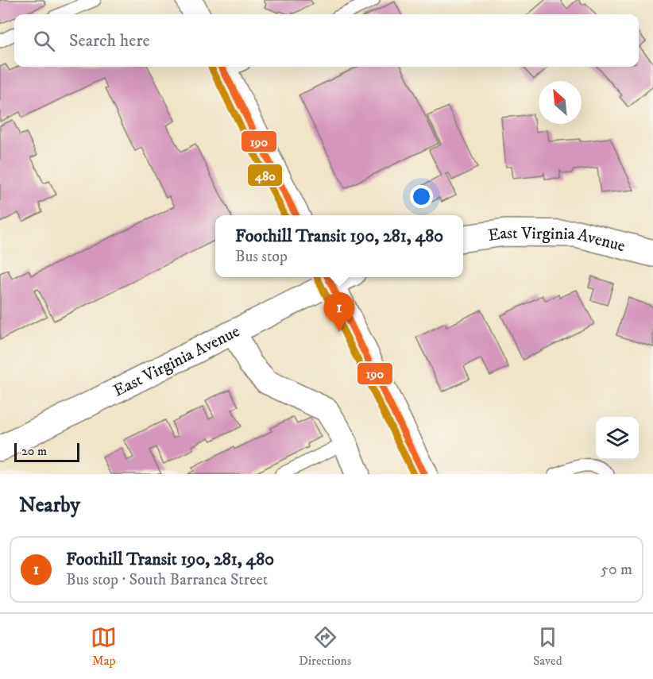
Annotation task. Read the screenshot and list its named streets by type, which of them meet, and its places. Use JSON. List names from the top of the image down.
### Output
{
  "streets": {
    "main road": ["East Virginia Avenue"]
  },
  "lines": ["transit line 190", "transit line 480"],
  "scale_bar": "20 m",
  "north": "top left",
  "page": {
    "search": "Search here",
    "popup": ["Foothill Transit 190, 281, 480", "Bus stop"],
    "pins": "1",
    "scale": "20 m",
    "heading": "Nearby",
    "list": [
      {
        "mark": "1",
        "name": "Foothill Transit 190, 281, 480",
        "note": "Bus stop · South Barranca Street",
        "value": "50 m"
      }
    ],
    "nav": ["Map", "Directions", "Saved"]
  }
}
